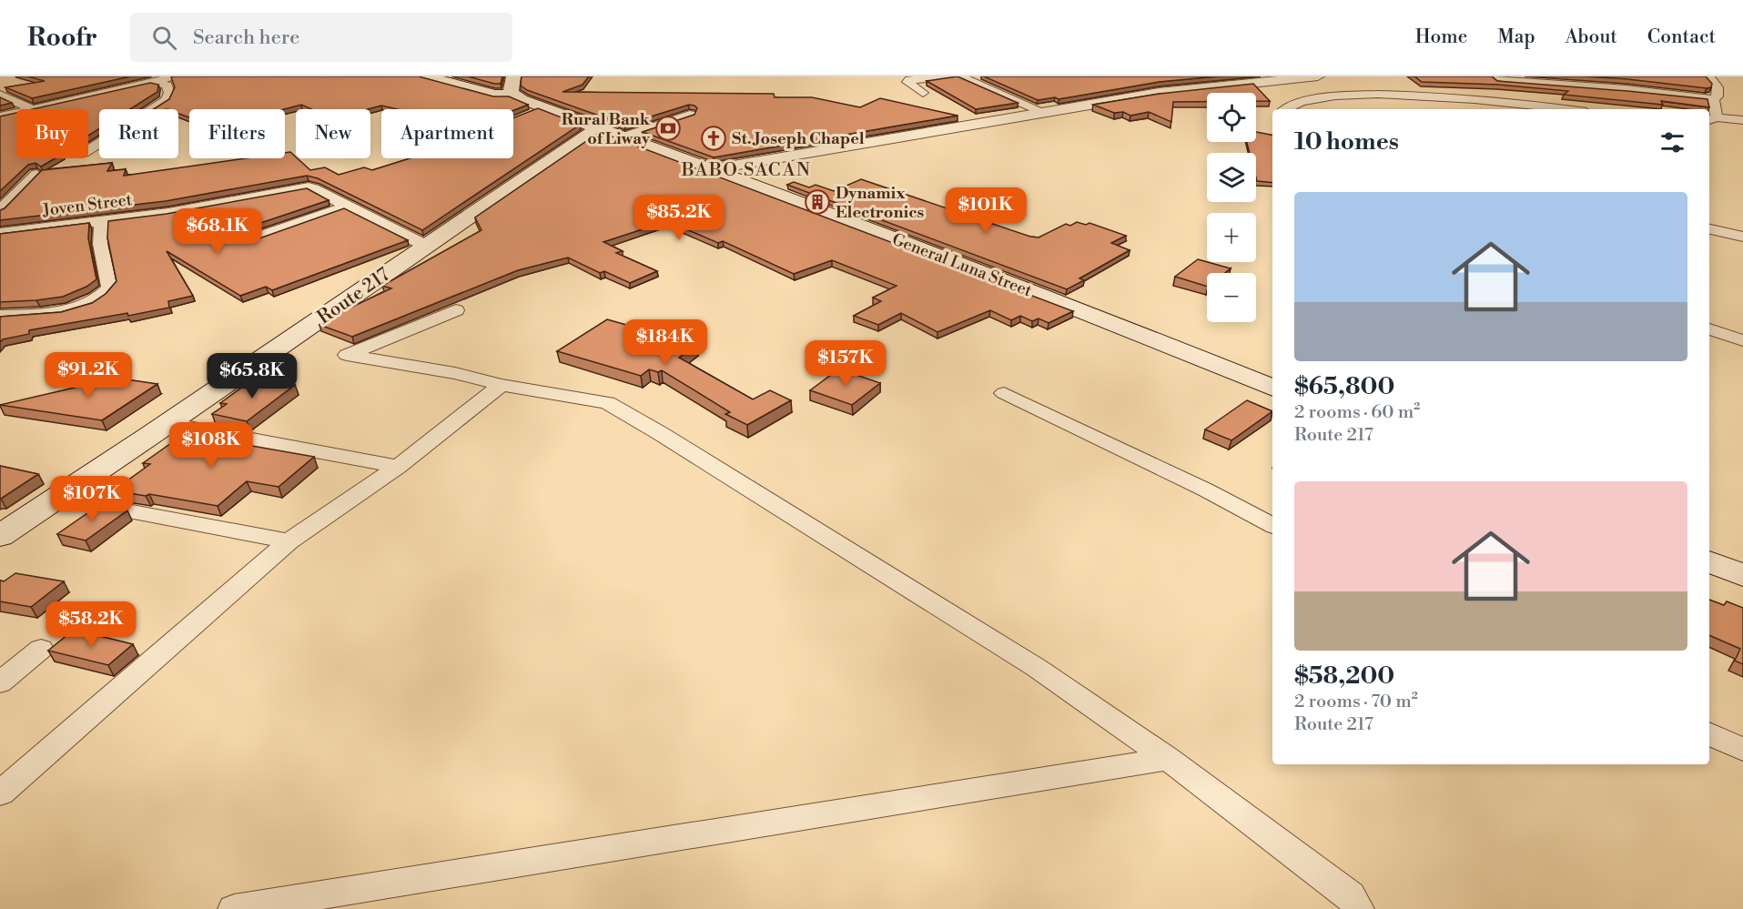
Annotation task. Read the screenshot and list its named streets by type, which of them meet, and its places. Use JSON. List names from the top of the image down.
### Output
{
  "streets": {
    "main road": ["General Luna Street", "Route 217"],
    "street": ["Joven Street"]
  },
  "crossings": [
    ["Joven Street", "Route 217"],
    ["General Luna Street", "Route 217"]
  ],
  "districts": ["BABO SACAN"],
  "places": {
    "bank": ["Rural Bank of Liway"],
    "church": ["St. Joseph Chapel"],
    "building": ["Dynamix Electronics"]
  },
  "page": {
    "header": "Roofr",
    "search": "Search here",
    "nav": [
      "Home",
      "Map",
      "About",
      "Contact"
    ],
    "map_buttons": ["+", "−"],
    "chip": [
      "Buy",
      "Rent",
      "Filters",
      "New",
      "Apartment"
    ],
    "heading": "10 homes",
    "list": [
      {
        "name": "$65,800",
        "note": "2 rooms · 60 m² · Route 217"
      },
      {
        "name": "$58,200",
        "note": "2 rooms · 70 m² · Route 217"
      }
    ],
    "price": [
      "$101K",
      "$85.2K",
      "$68.1K",
      "$184K",
      "$157K",
      "$91.2K",
      "$65.8K",
      "$108K",
      "$107K",
      "$58.2K"
    ]
  }
}
